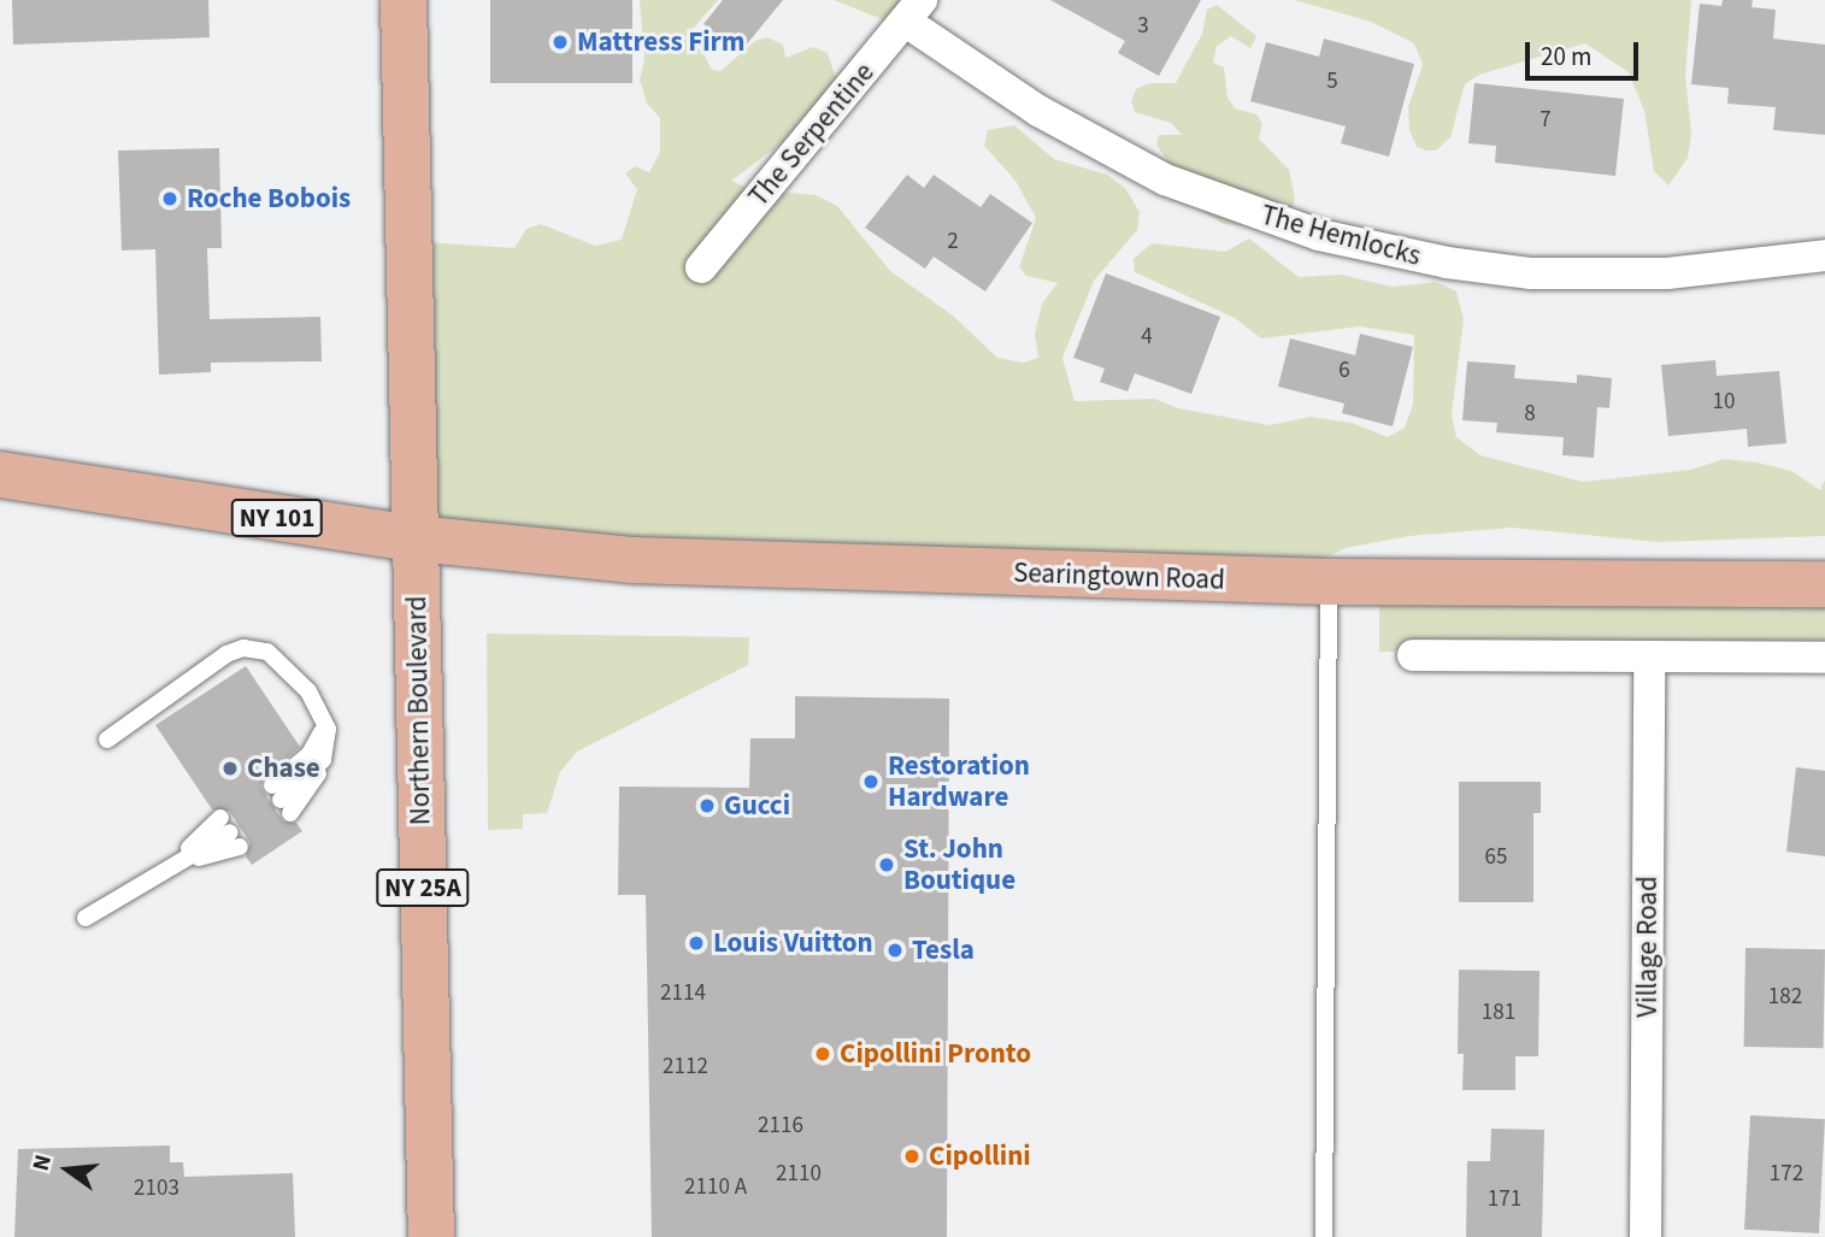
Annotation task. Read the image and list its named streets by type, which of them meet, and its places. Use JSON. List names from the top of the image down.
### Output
{
  "streets": {
    "main road": [
      "NY 101",
      "Searingtown Road",
      "Northern Boulevard",
      "NY 25A"
    ],
    "street": ["The Serpentine", "The Hemlocks", "Village Road"]
  },
  "crossings": [
    ["The Serpentine", "The Hemlocks"],
    ["NY 101", "Searingtown Road"],
    ["NY 101", "Northern Boulevard"],
    ["NY 101", "NY 25A"],
    ["Searingtown Road", "Northern Boulevard"],
    ["Searingtown Road", "NY 25A"],
    ["Northern Boulevard", "NY 25A"]
  ],
  "places": [
    "Mattress Firm",
    "Roche Bobois",
    "Chase",
    "Restoration Hardware",
    "Gucci",
    "St. John Boutique",
    "Louis Vuitton",
    "Tesla",
    "Cipollini Pronto",
    "Cipollini"
  ],
  "house_numbers": [
    "3",
    "5",
    "7",
    "2",
    "4",
    "6",
    "10",
    "8",
    "65",
    "2114",
    "182",
    "181",
    "2112",
    "2116",
    "2110",
    "172",
    "2110 A",
    "2103",
    "171"
  ],
  "scale_bar": "20 m",
  "north": "left"
}
